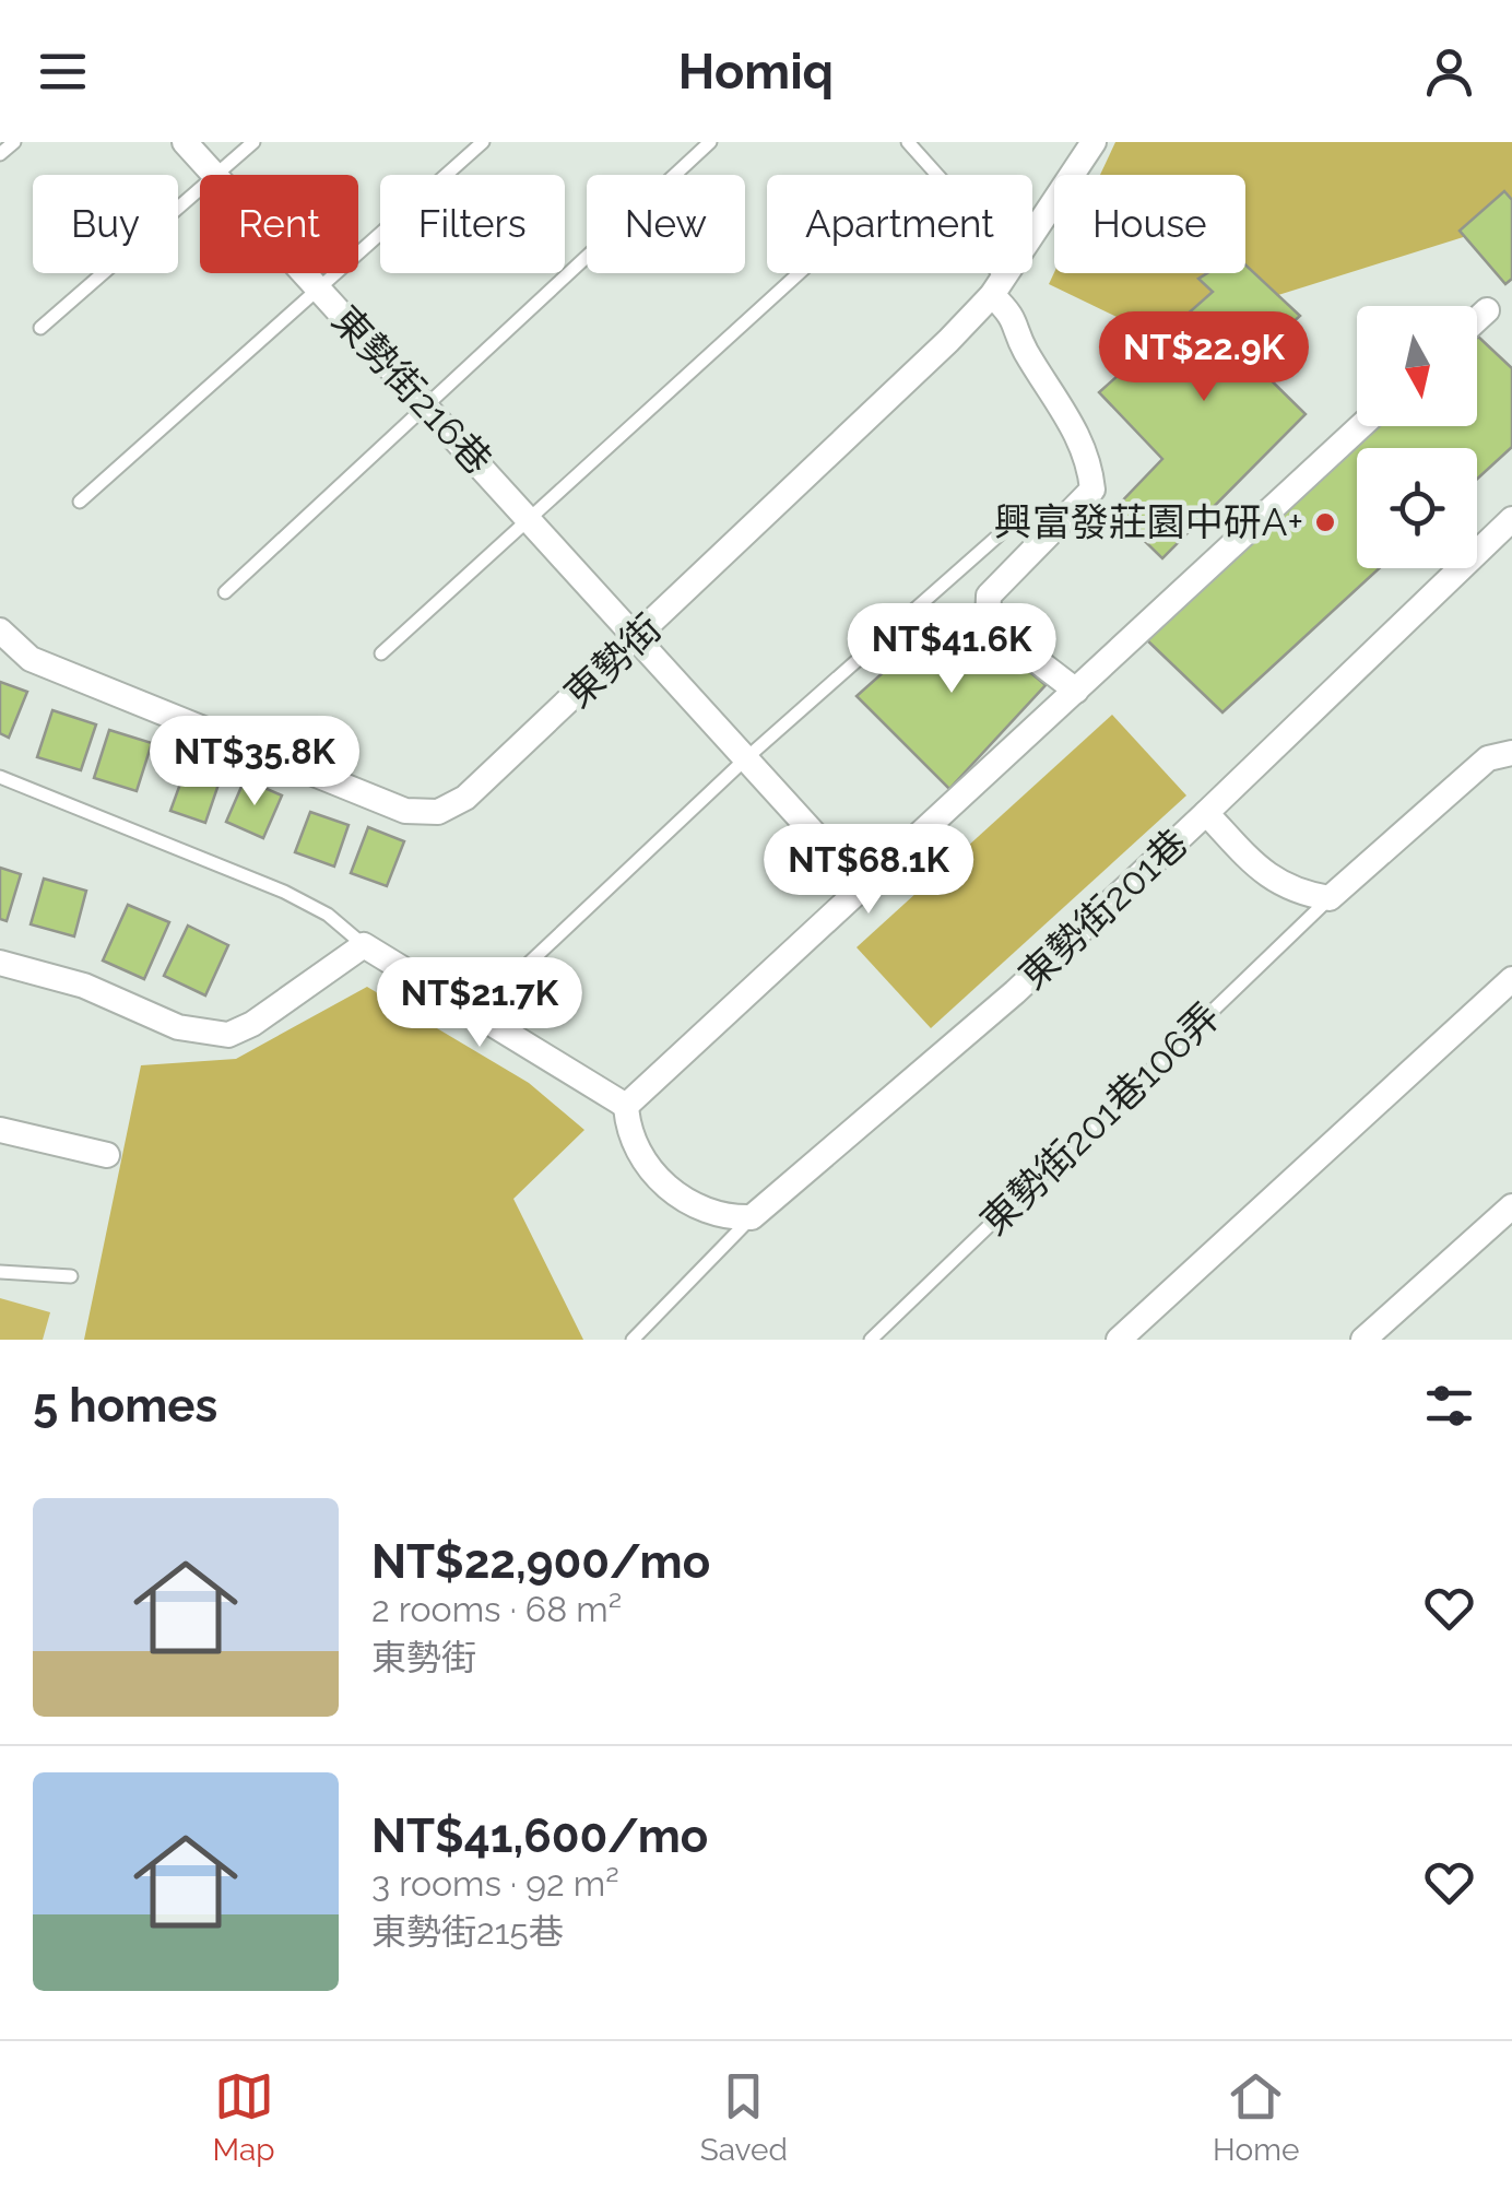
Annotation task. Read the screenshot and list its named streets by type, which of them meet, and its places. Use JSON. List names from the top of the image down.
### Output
{
  "streets": {
    "street": ["東勢街216巷", "東勢街", "東勢街201巷"],
    "lane": ["東勢街201巷106弄"]
  },
  "crossings": [
    ["東勢街216巷", "東勢街"],
    ["東勢街201巷", "東勢街201巷106弄"]
  ],
  "places": ["興富發莊園中研A+"],
  "north": "bottom",
  "page": {
    "header": "Homiq",
    "chip": [
      "Buy",
      "Rent",
      "Filters",
      "New",
      "Apartment",
      "House"
    ],
    "price": [
      "NT$22.9K",
      "NT$41.6K",
      "NT$35.8K",
      "NT$68.1K",
      "NT$21.7K"
    ],
    "heading": "5 homes",
    "list": [
      {
        "name": "NT$22,900/mo",
        "note": "2 rooms · 68 m² · 東勢街"
      },
      {
        "name": "NT$41,600/mo",
        "note": "3 rooms · 92 m² · 東勢街215巷"
      }
    ],
    "tabs": ["Map", "Saved", "Home"]
  }
}
